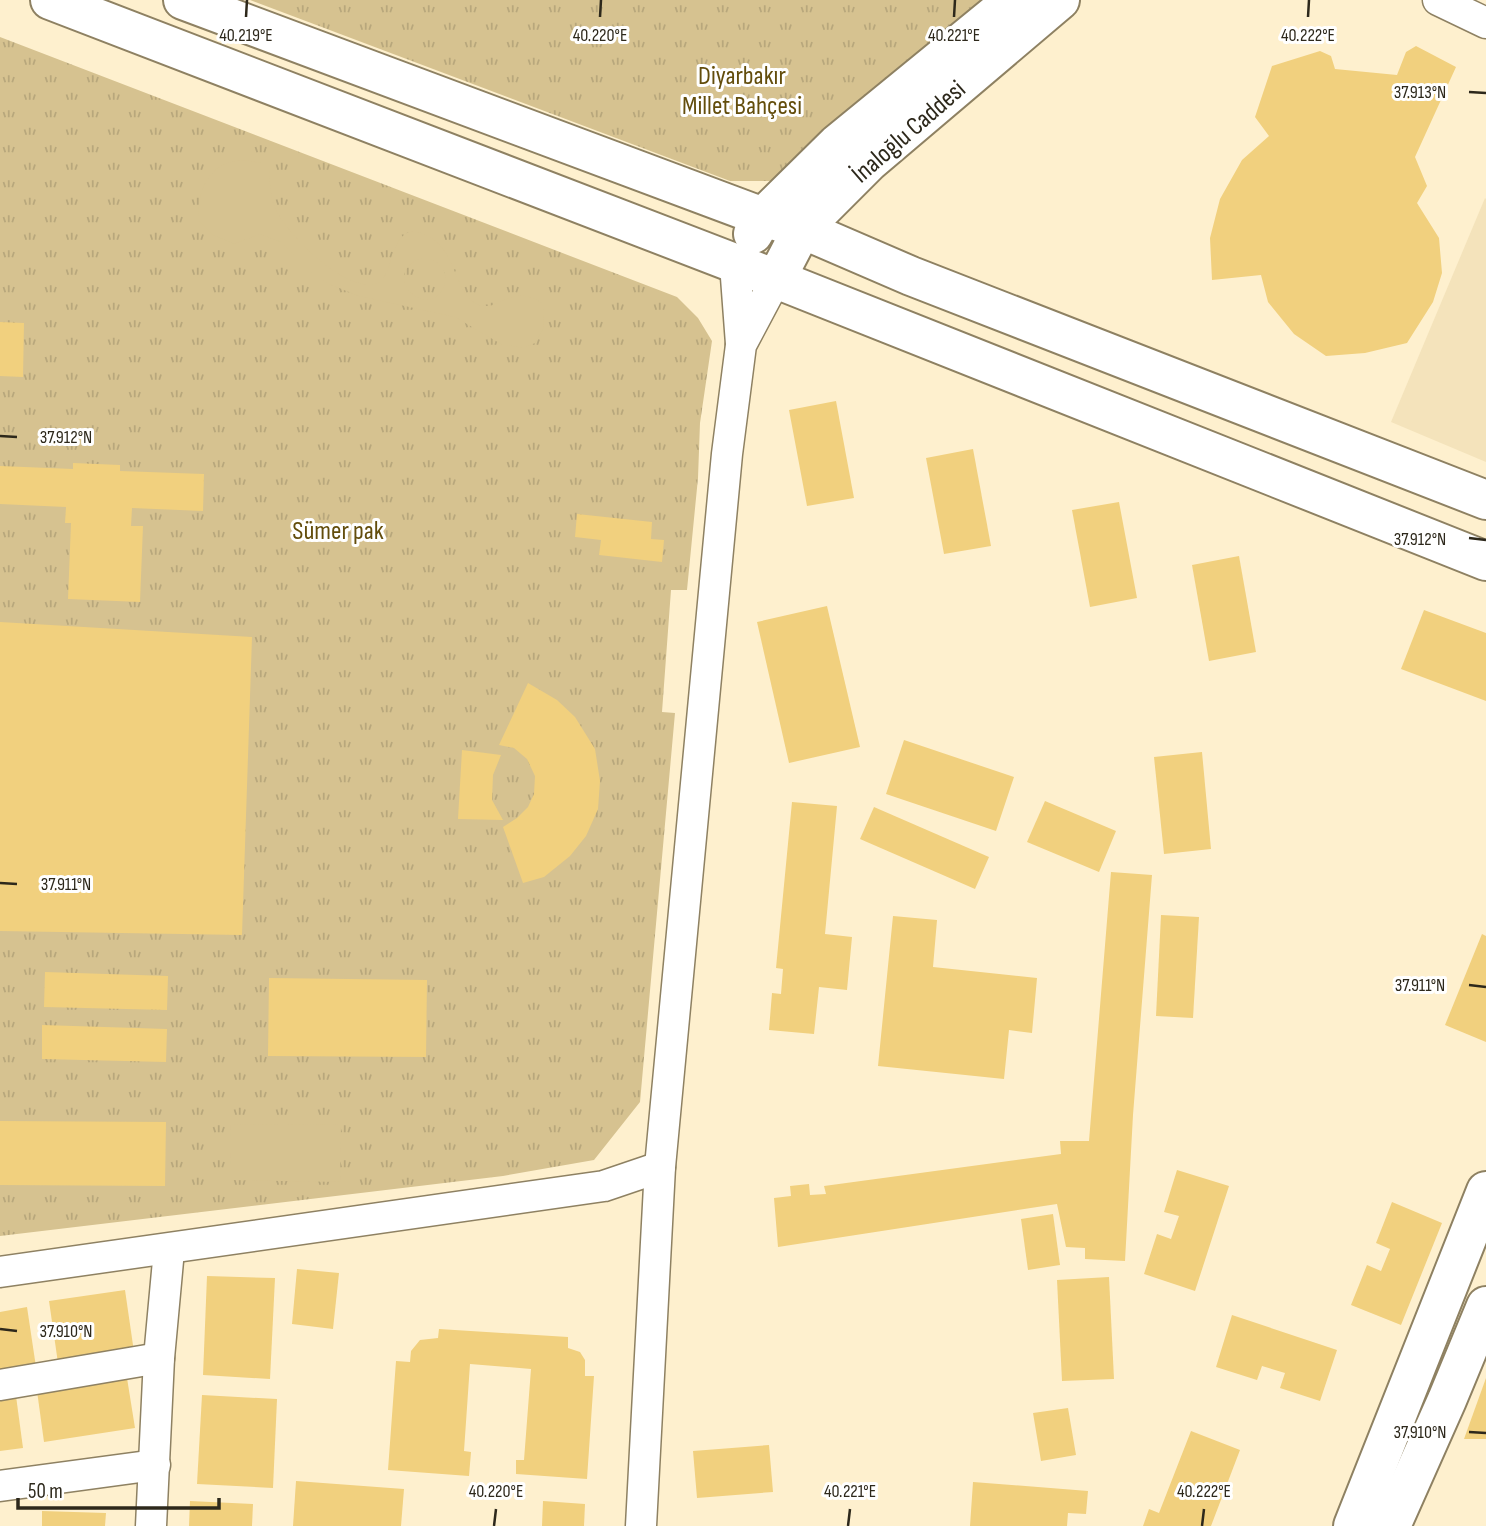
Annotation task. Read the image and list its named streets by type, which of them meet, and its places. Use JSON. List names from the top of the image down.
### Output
{
  "streets": {
    "main road": ["İnaloğlu Caddesi"]
  },
  "parks": ["Diyarbakır Millet Bahçesi", "Sümer pak"],
  "scale_bar": "50 m",
  "coordinates": [
    "40.219°E",
    "40.220°E",
    "40.221°E",
    "40.222°E",
    "37.913°N",
    "37.912°N",
    "37.911°N",
    "37.910°N"
  ]
}
